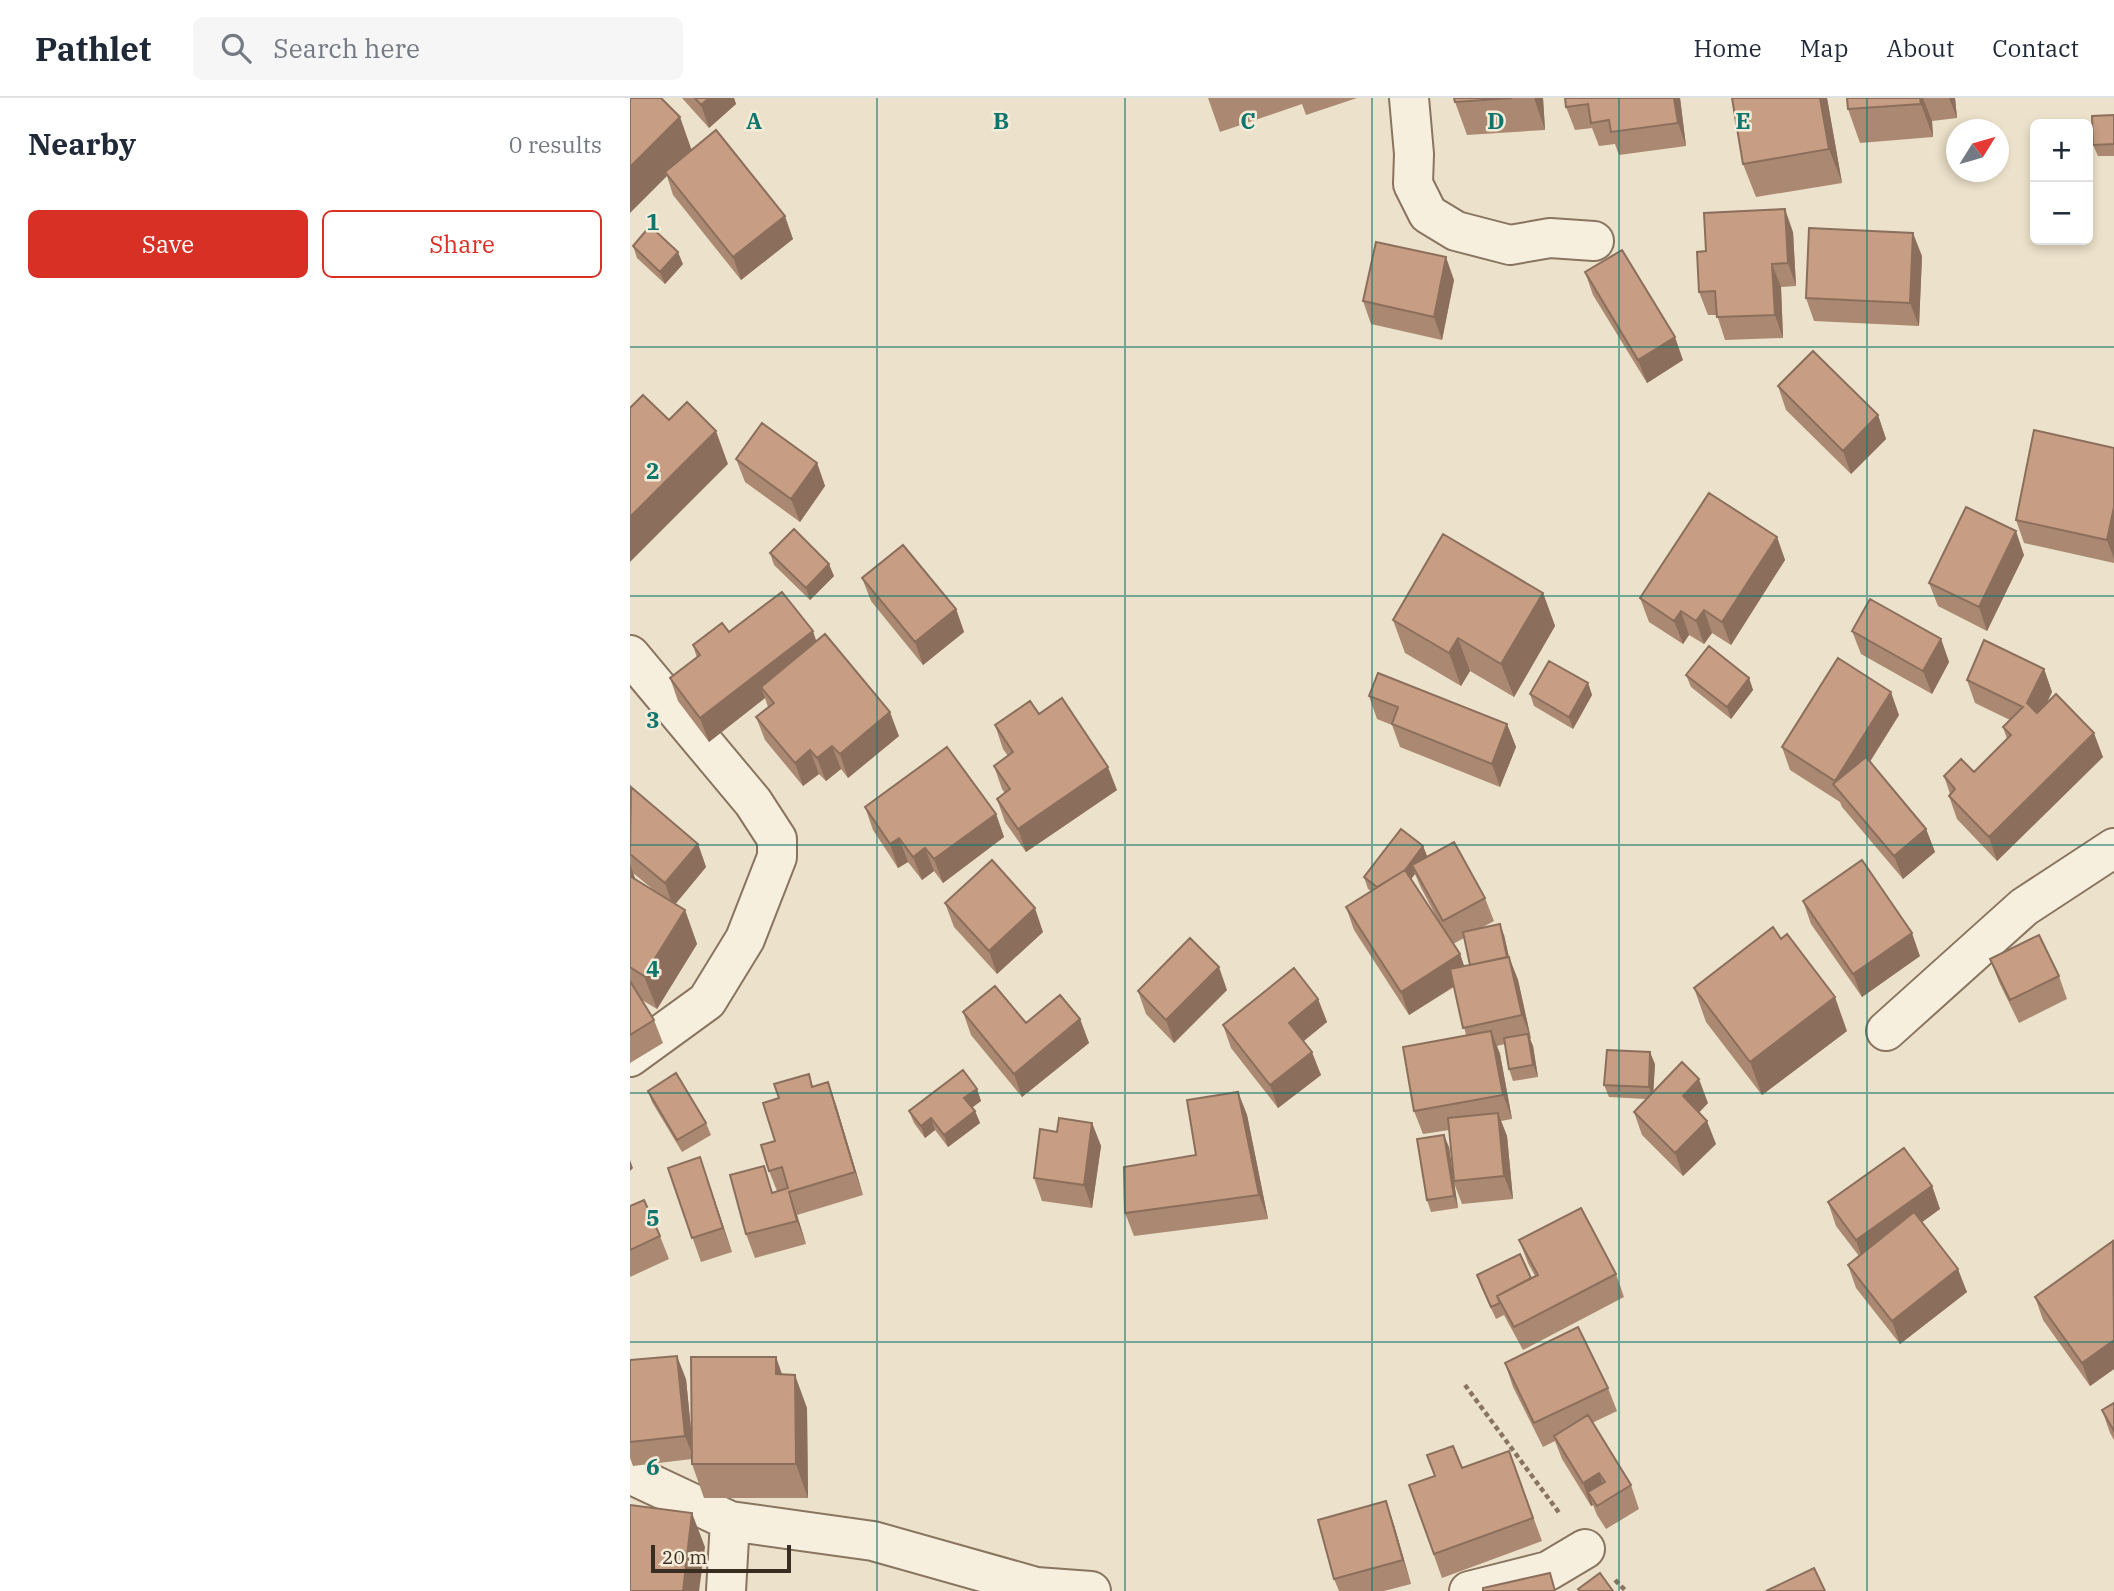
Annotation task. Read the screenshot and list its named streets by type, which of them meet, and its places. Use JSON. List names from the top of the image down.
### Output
{
  "scale_bar": "20 m",
  "north": "top right",
  "page": {
    "header": "Pathlet",
    "search": "Search here",
    "nav": [
      "Home",
      "Map",
      "About",
      "Contact"
    ],
    "heading": ["Nearby", "0 results"],
    "map_buttons": ["+", "−"],
    "buttons": ["Save", "Share"],
    "scale": "20 m"
  },
  "grid": {
    "columns": [
      "A",
      "B",
      "C",
      "D",
      "E"
    ],
    "rows": [
      "1",
      "2",
      "3",
      "4",
      "5",
      "6"
    ]
  }
}
